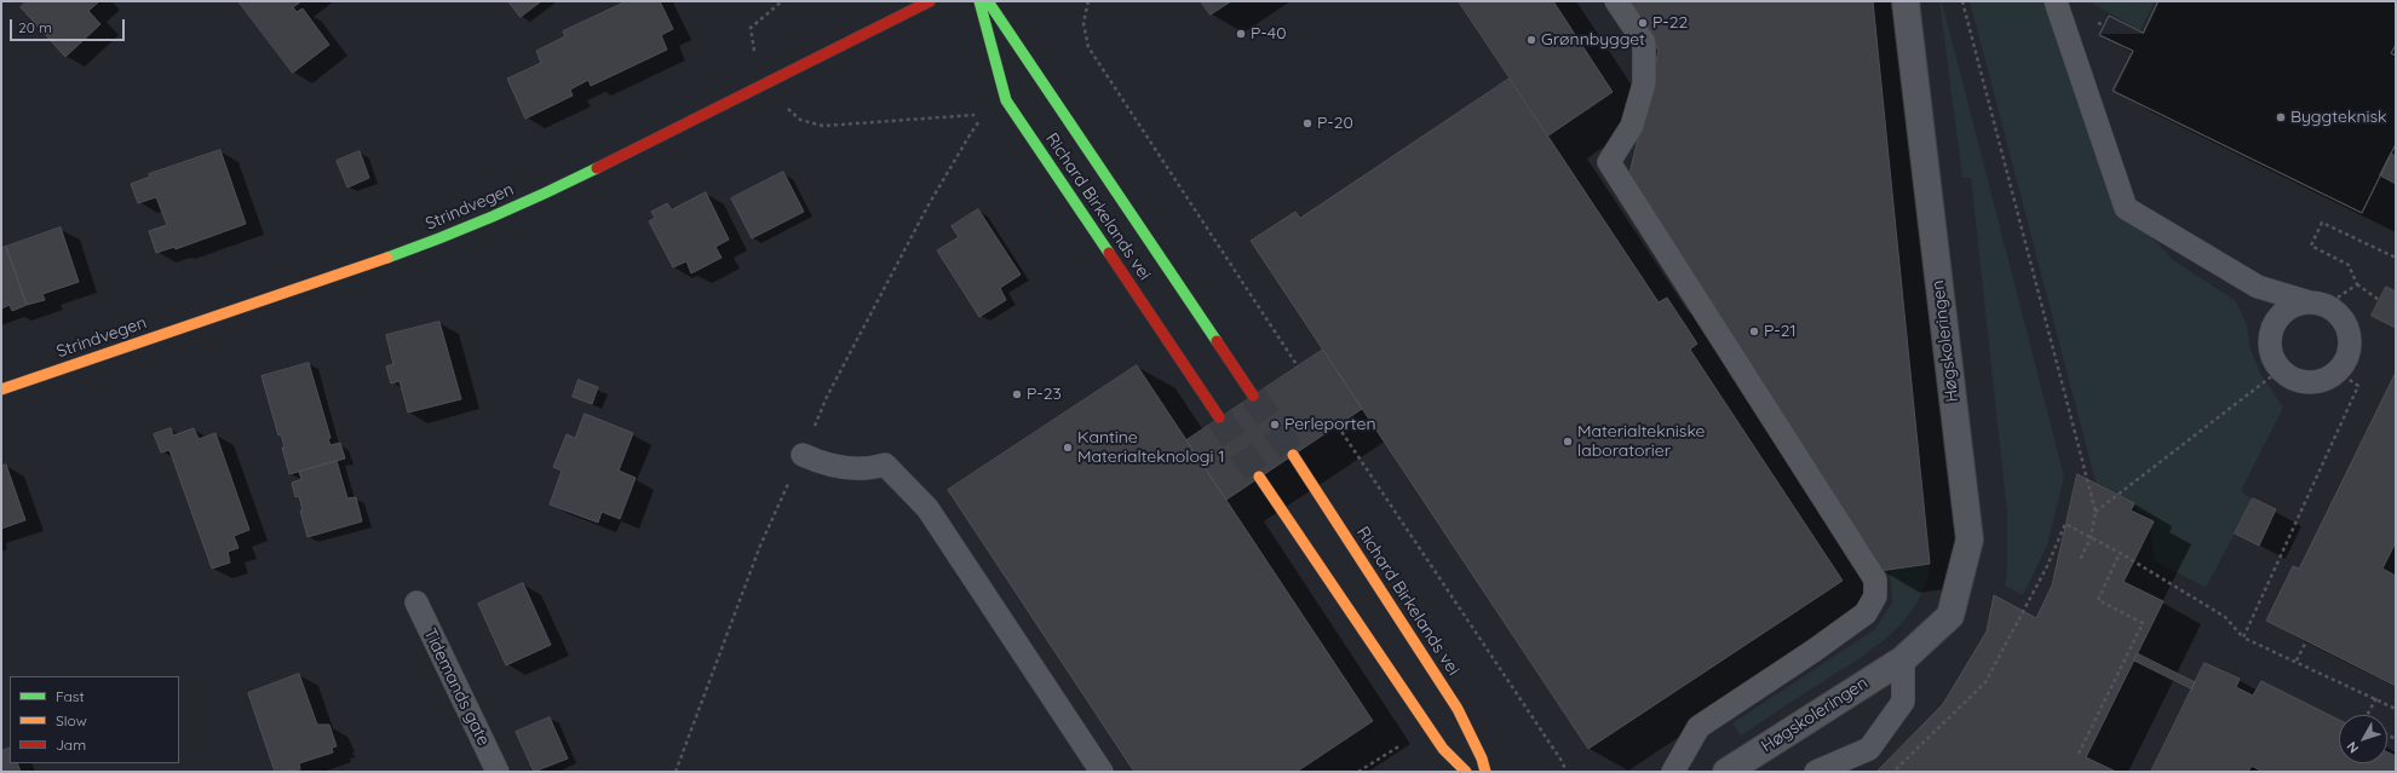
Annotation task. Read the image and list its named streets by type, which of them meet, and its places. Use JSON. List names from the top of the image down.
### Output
{
  "streets": {
    "street": ["Strindvegen", "Richard Birkelands vei", "Høgskoleringen"],
    "lane": ["Tidemands gate"]
  },
  "places": [
    "P-22",
    "P-40",
    "Grønnbygget",
    "Byggteknisk",
    "P-20",
    "P-21",
    "P-23",
    "Perleporten",
    "Materialtekniske laboratorier",
    "Kantine Materialteknologi 1"
  ],
  "legend": ["Fast", "Slow", "Jam"],
  "scale_bar": "20 m",
  "north": "bottom left"
}
